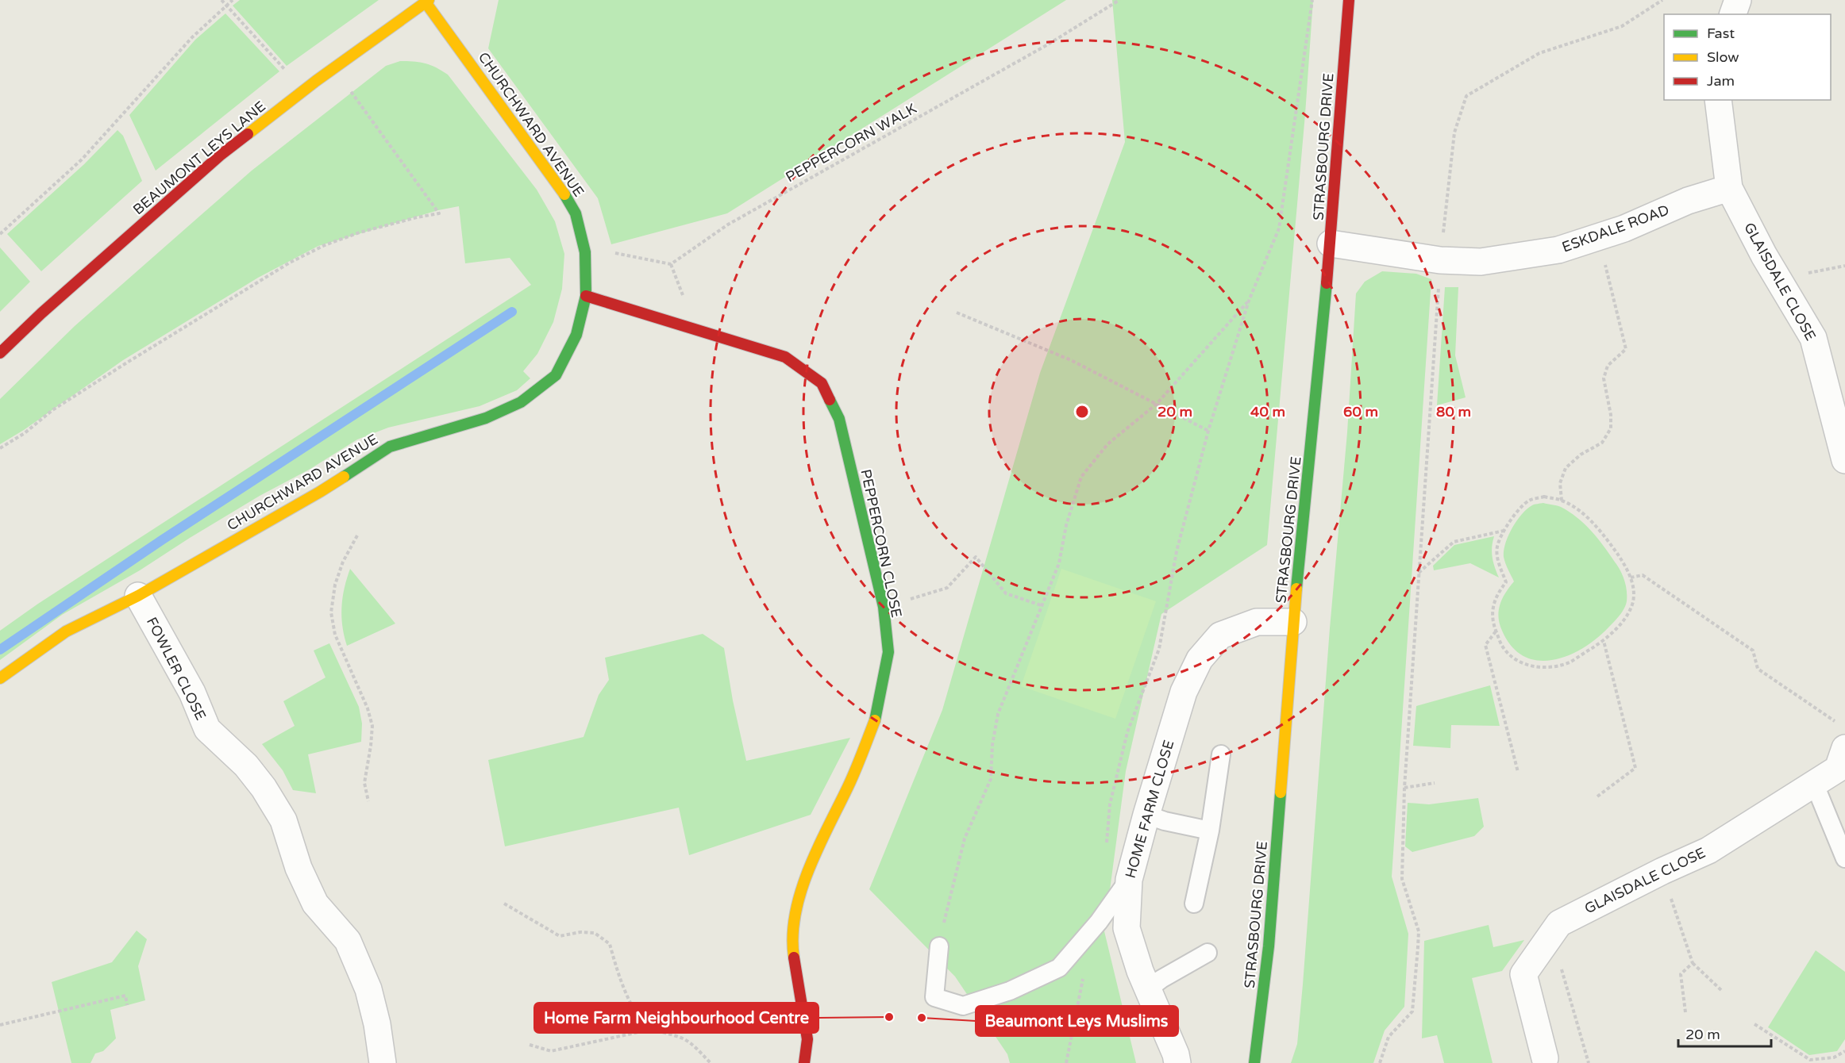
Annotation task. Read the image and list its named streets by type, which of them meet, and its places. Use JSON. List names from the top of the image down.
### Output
{
  "streets": {
    "street": [
      "CHURCHWARD AVENUE",
      "STRASBOURG DRIVE",
      "BEAUMONT LEYS LANE",
      "ESKDALE ROAD",
      "GLAISDALE CLOSE",
      "PEPPERCORN CLOSE",
      "FOWLER CLOSE",
      "HOME FARM CLOSE"
    ],
    "path": ["PEPPERCORN WALK"]
  },
  "crossings": [
    ["CHURCHWARD AVENUE", "PEPPERCORN WALK"],
    ["CHURCHWARD AVENUE", "BEAUMONT LEYS LANE"],
    ["CHURCHWARD AVENUE", "PEPPERCORN CLOSE"],
    ["CHURCHWARD AVENUE", "FOWLER CLOSE"],
    ["STRASBOURG DRIVE", "ESKDALE ROAD"],
    ["STRASBOURG DRIVE", "HOME FARM CLOSE"],
    ["ESKDALE ROAD", "GLAISDALE CLOSE"]
  ],
  "places": ["Home Farm Neighbourhood Centre", "Beaumont Leys Muslims"],
  "legend": ["Fast", "Slow", "Jam"],
  "scale_bar": "20 m",
  "rings": [
    "20 m",
    "40 m",
    "60 m",
    "80 m"
  ]
}
